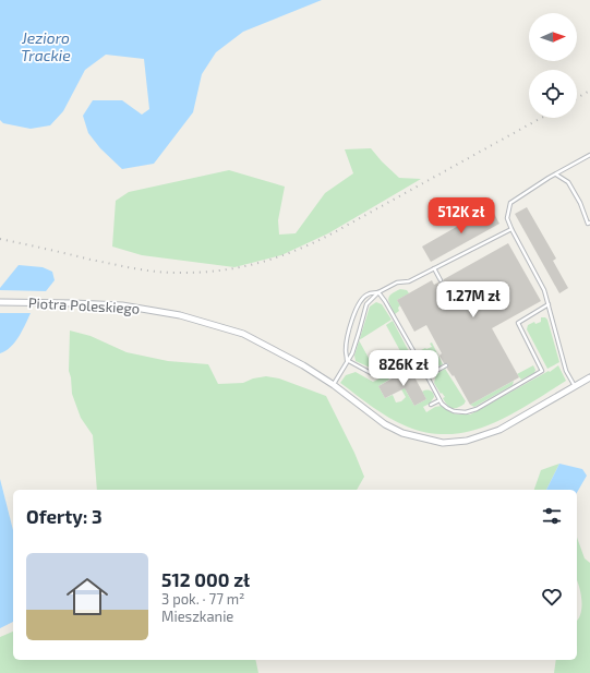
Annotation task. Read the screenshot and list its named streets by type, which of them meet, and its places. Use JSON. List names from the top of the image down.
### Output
{
  "streets": {
    "street": ["Piotra Poleskiego"]
  },
  "water": ["Jezioro Trackie"],
  "north": "right",
  "page": {
    "price": ["512K zł", "1.27M zł", "826K zł"],
    "heading": "Oferty: 3",
    "list": [
      {
        "name": "512 000 zł",
        "note": "3 pok. · 77 m² · Mieszkanie"
      }
    ]
  }
}
